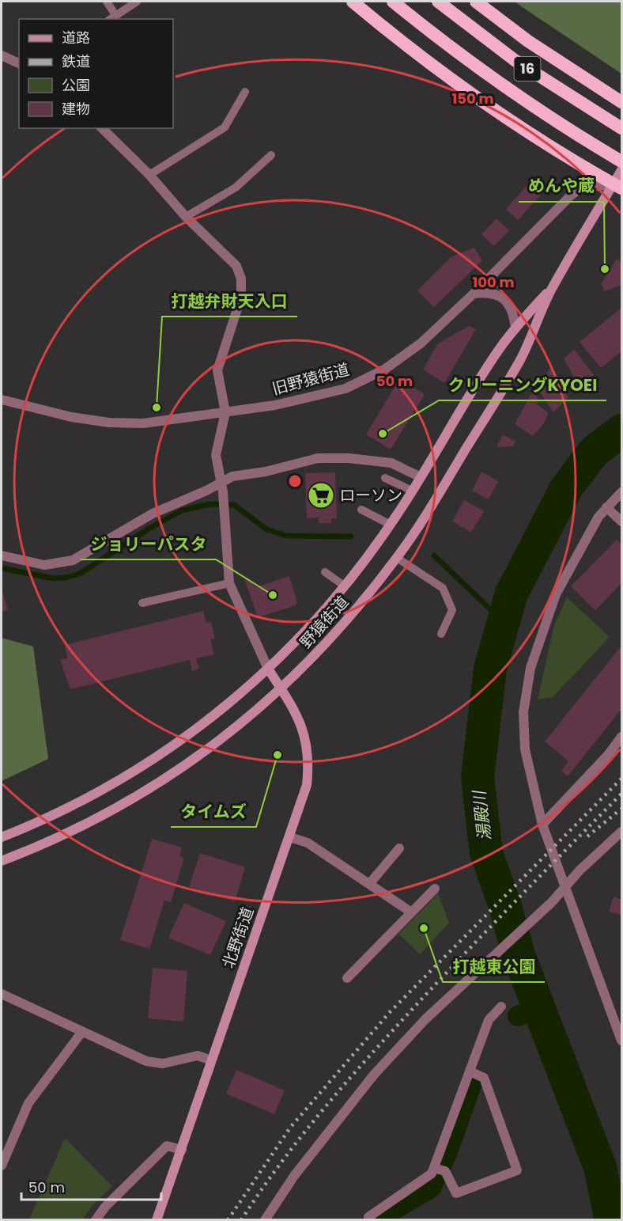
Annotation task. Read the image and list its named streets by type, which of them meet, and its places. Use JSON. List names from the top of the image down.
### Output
{
  "streets": {
    "highway": ["16"],
    "main road": ["野猿街道", "北野街道"],
    "street": ["旧野猿街道"]
  },
  "crossings": [
    ["旧野猿街道", "野猿街道"],
    ["野猿街道", "北野街道"]
  ],
  "water": ["湯殿川"],
  "places": {
    "other": [
      "めんや蔵",
      "打越弁財天入口",
      "クリーニングKYOEI",
      "ジョリーパスタ",
      "タイムズ",
      "打越東公園"
    ],
    "supermarket": ["ローソン"]
  },
  "legend": [
    "道路",
    "鉄道",
    "公園",
    "建物"
  ],
  "scale_bar": "50 m",
  "rings": ["150 m", "100 m", "50 m"]
}
